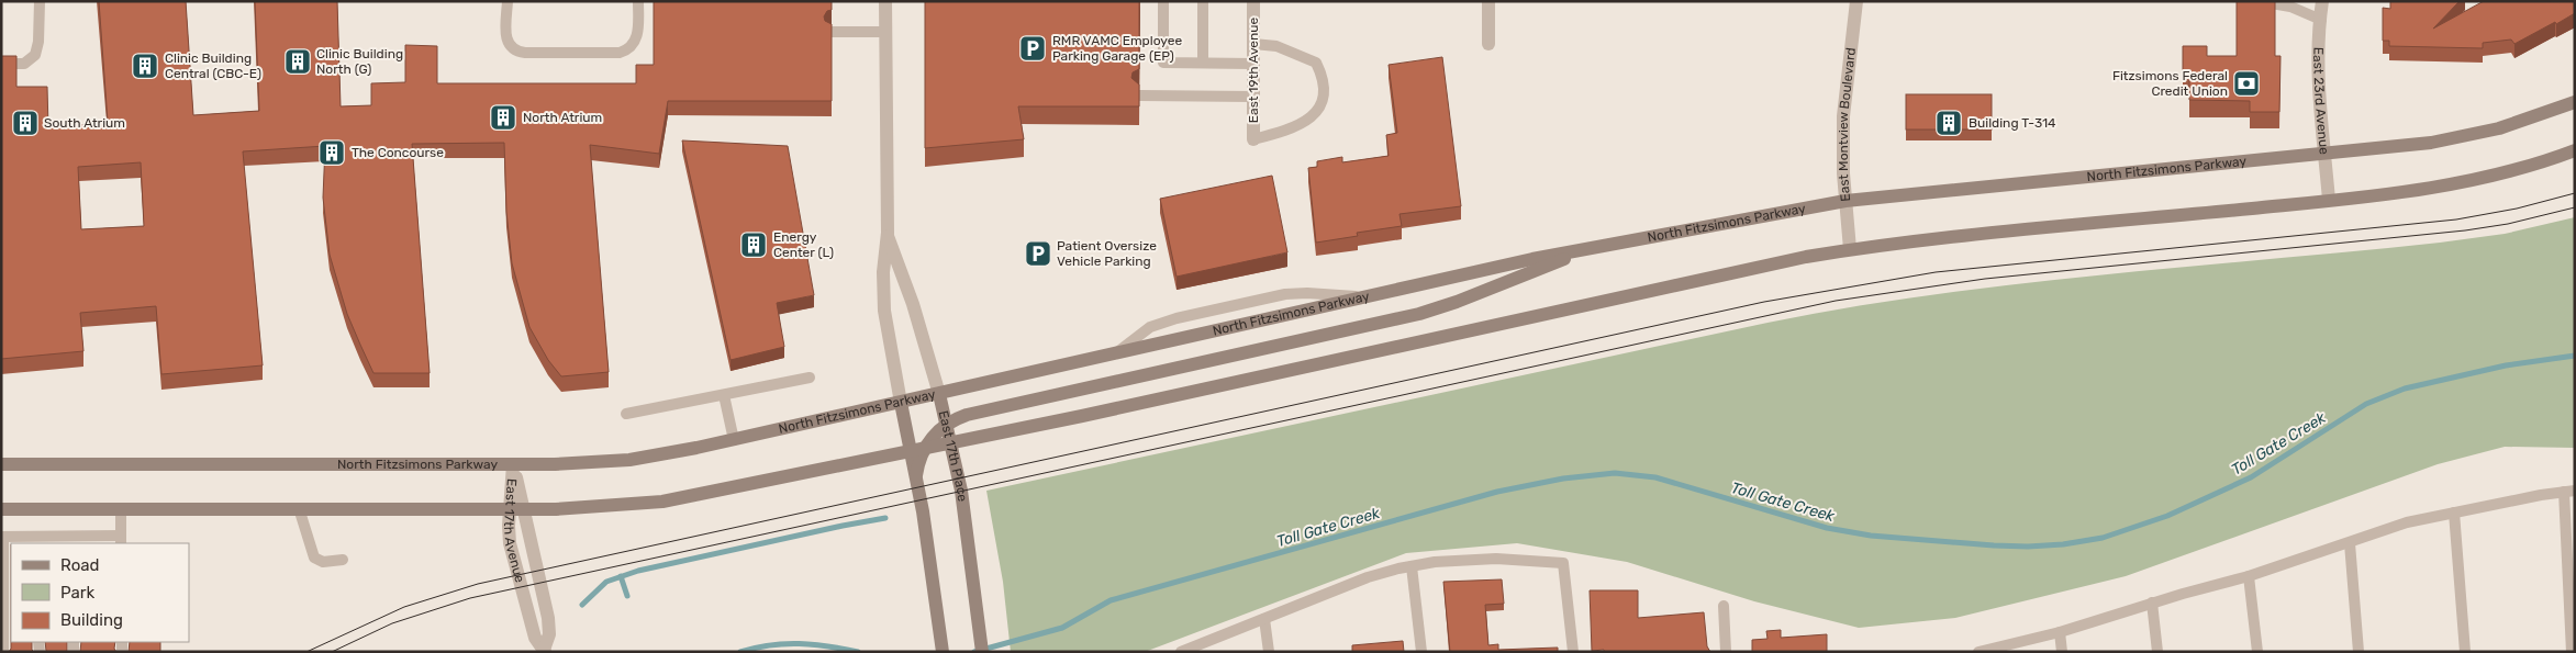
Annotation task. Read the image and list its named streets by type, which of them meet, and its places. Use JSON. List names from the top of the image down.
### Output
{
  "streets": {
    "main road": ["North Fitzsimons Parkway", "East 17th Place"],
    "street": [
      "East 19th Avenue",
      "East 23rd Avenue",
      "East Montview Boulevard",
      "East 17th Avenue"
    ]
  },
  "crossings": [
    ["East 23rd Avenue", "North Fitzsimons Parkway"],
    ["East Montview Boulevard", "North Fitzsimons Parkway"],
    ["North Fitzsimons Parkway", "East 17th Place"],
    ["North Fitzsimons Parkway", "East 17th Avenue"]
  ],
  "water": ["Toll Gate Creek"],
  "places": {
    "parking": ["RMR VAMC Employee Parking Garage (EP)", "Patient Oversize Vehicle Parking"],
    "building": [
      "Clinic Building North (G)",
      "Clinic Building Central (CBC-E)",
      "North Atrium",
      "South Atrium",
      "Building T-314",
      "The Concourse",
      "Energy Center (L)"
    ],
    "bank": ["Fitzsimons Federal Credit Union"]
  },
  "legend": ["Road", "Park", "Building"]
}
